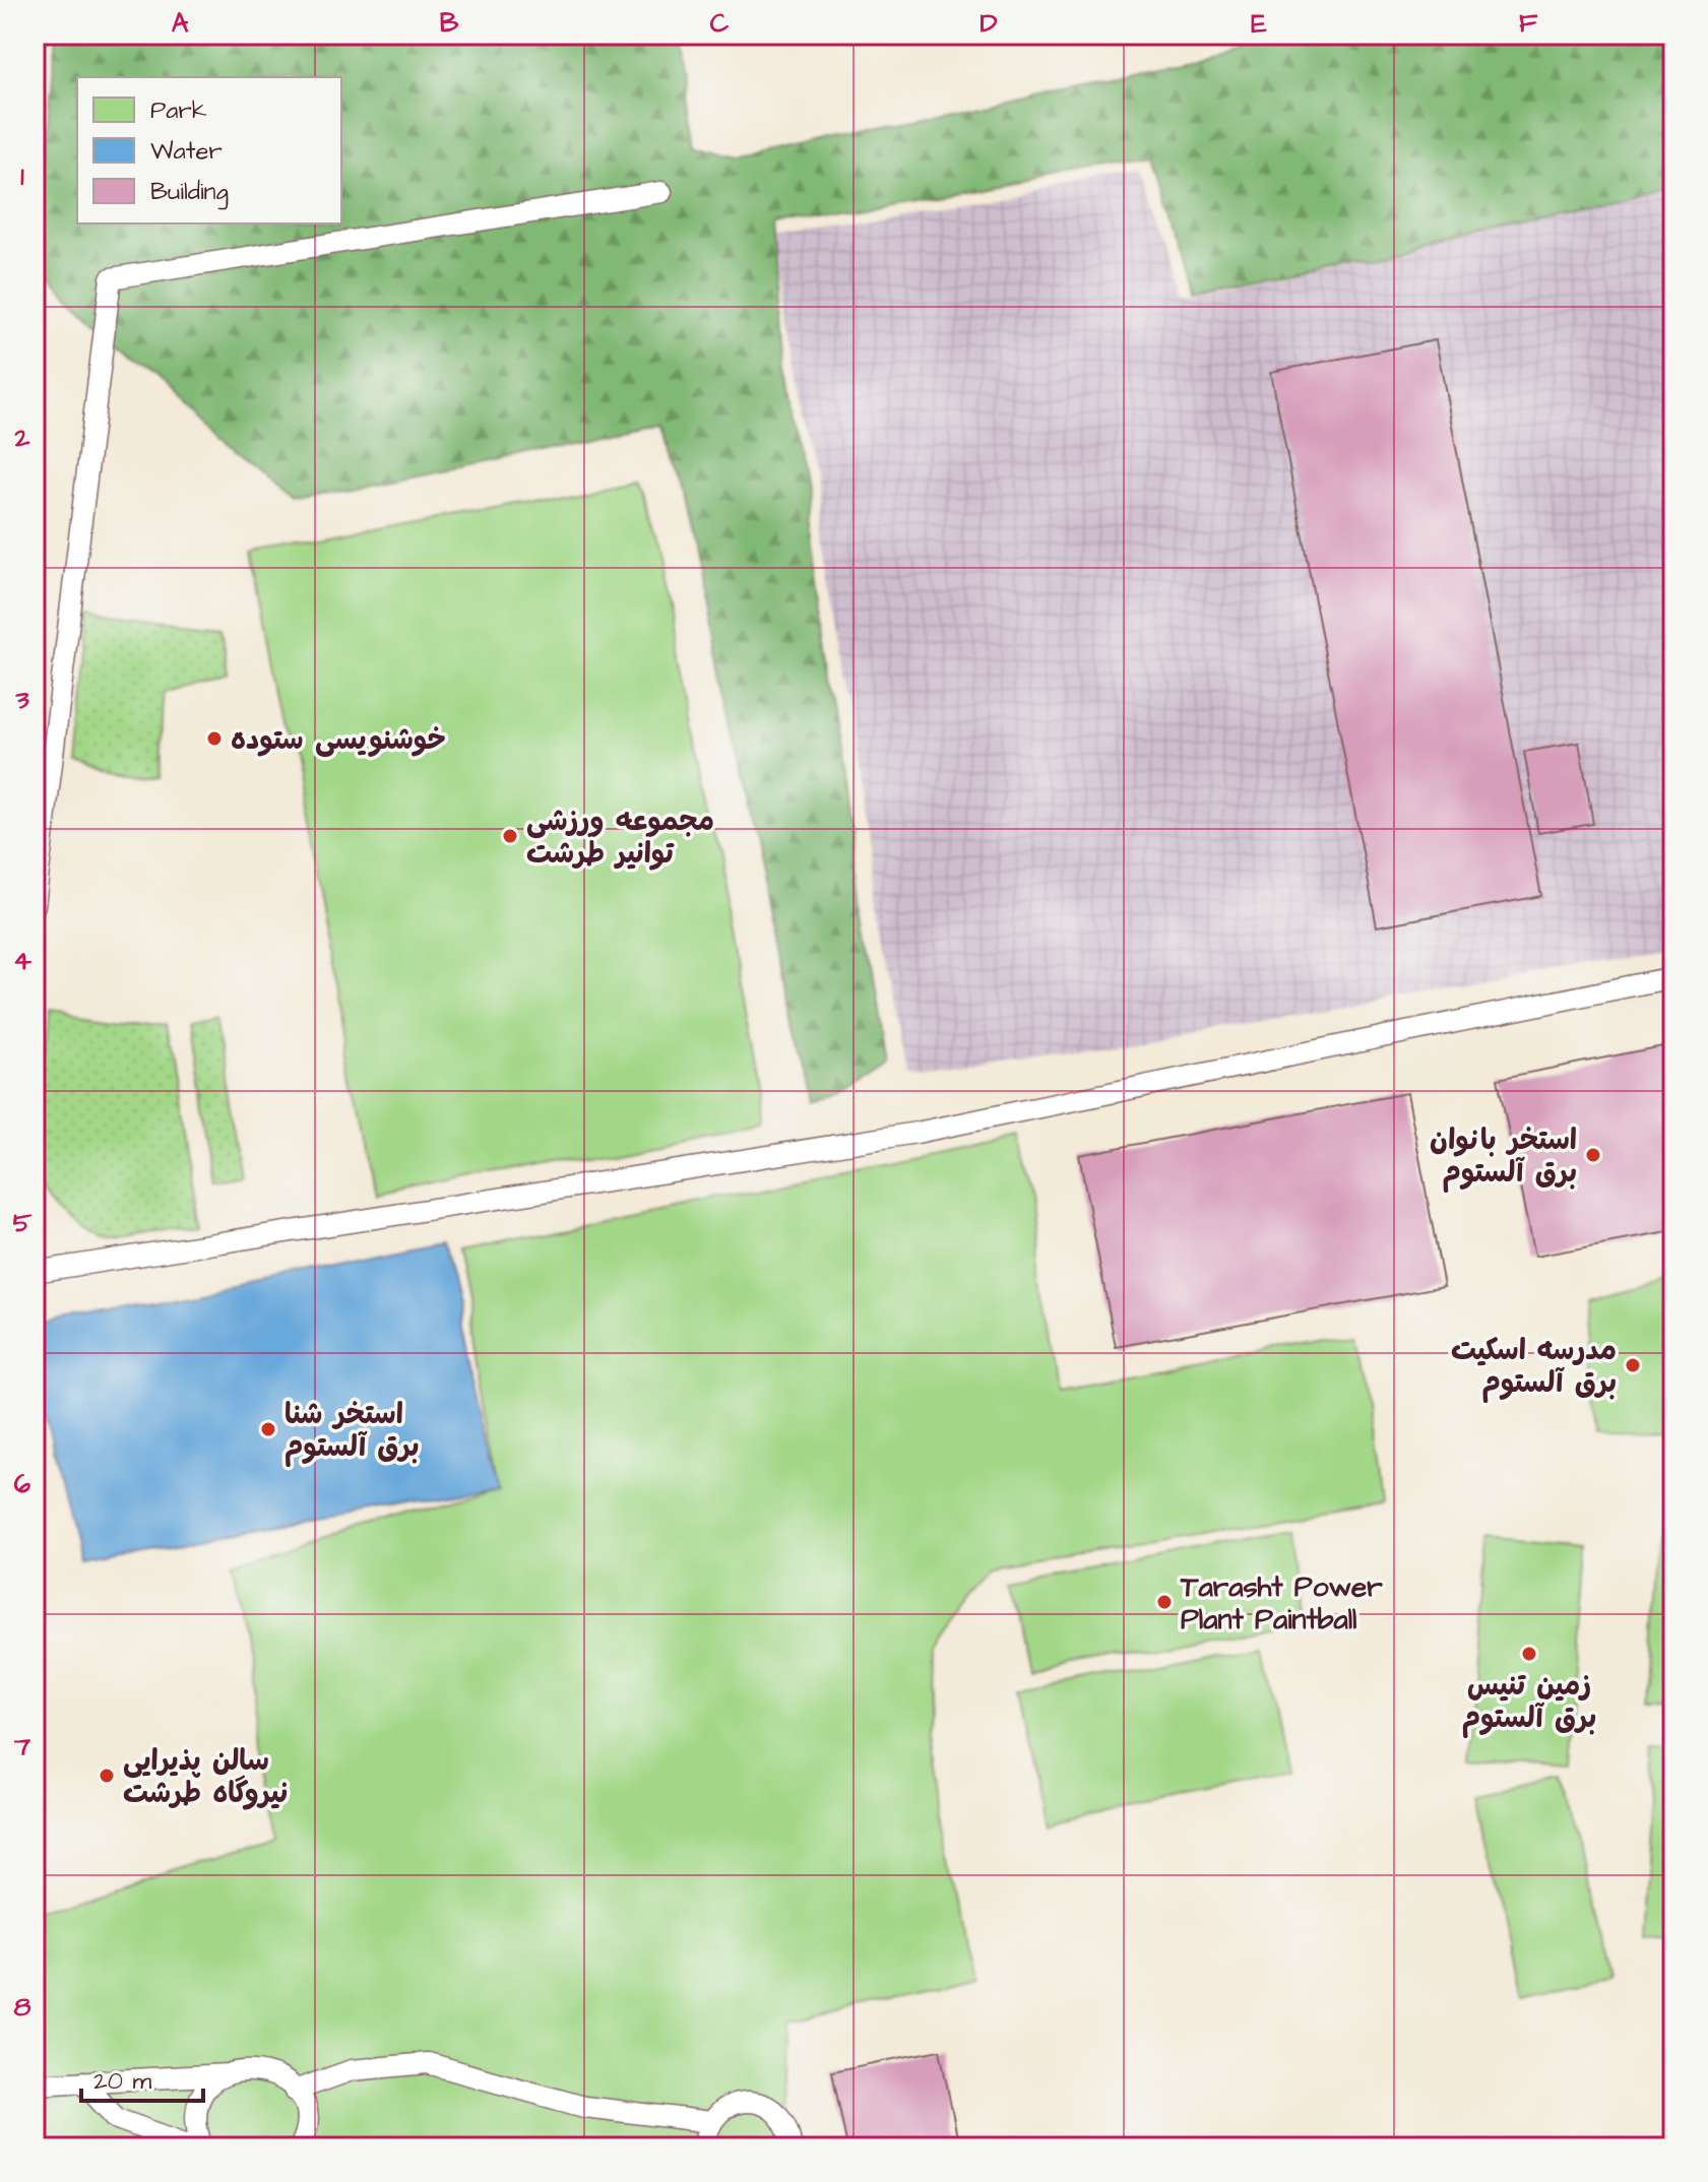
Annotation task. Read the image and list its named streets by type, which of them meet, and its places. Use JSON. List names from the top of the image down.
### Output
{
  "places": [
    "خوشنویسی ستوده",
    "مجموعه ورزشی توانیر طرشت",
    "استخر بانوان برق آلستوم",
    "مدرسه اسکیت برق آلستوم",
    "استخر شنا برق آلستوم",
    "Tarasht Power Plant Paintball",
    "زمین تنیس برق آلستوم",
    "سالن پذیرایی نیروگاه طرشت"
  ],
  "legend": ["Park", "Water", "Building"],
  "scale_bar": "20 m",
  "grid": {
    "columns": [
      "A",
      "B",
      "C",
      "D",
      "E",
      "F"
    ],
    "rows": [
      "1",
      "2",
      "3",
      "4",
      "5",
      "6",
      "7",
      "8"
    ]
  }
}
